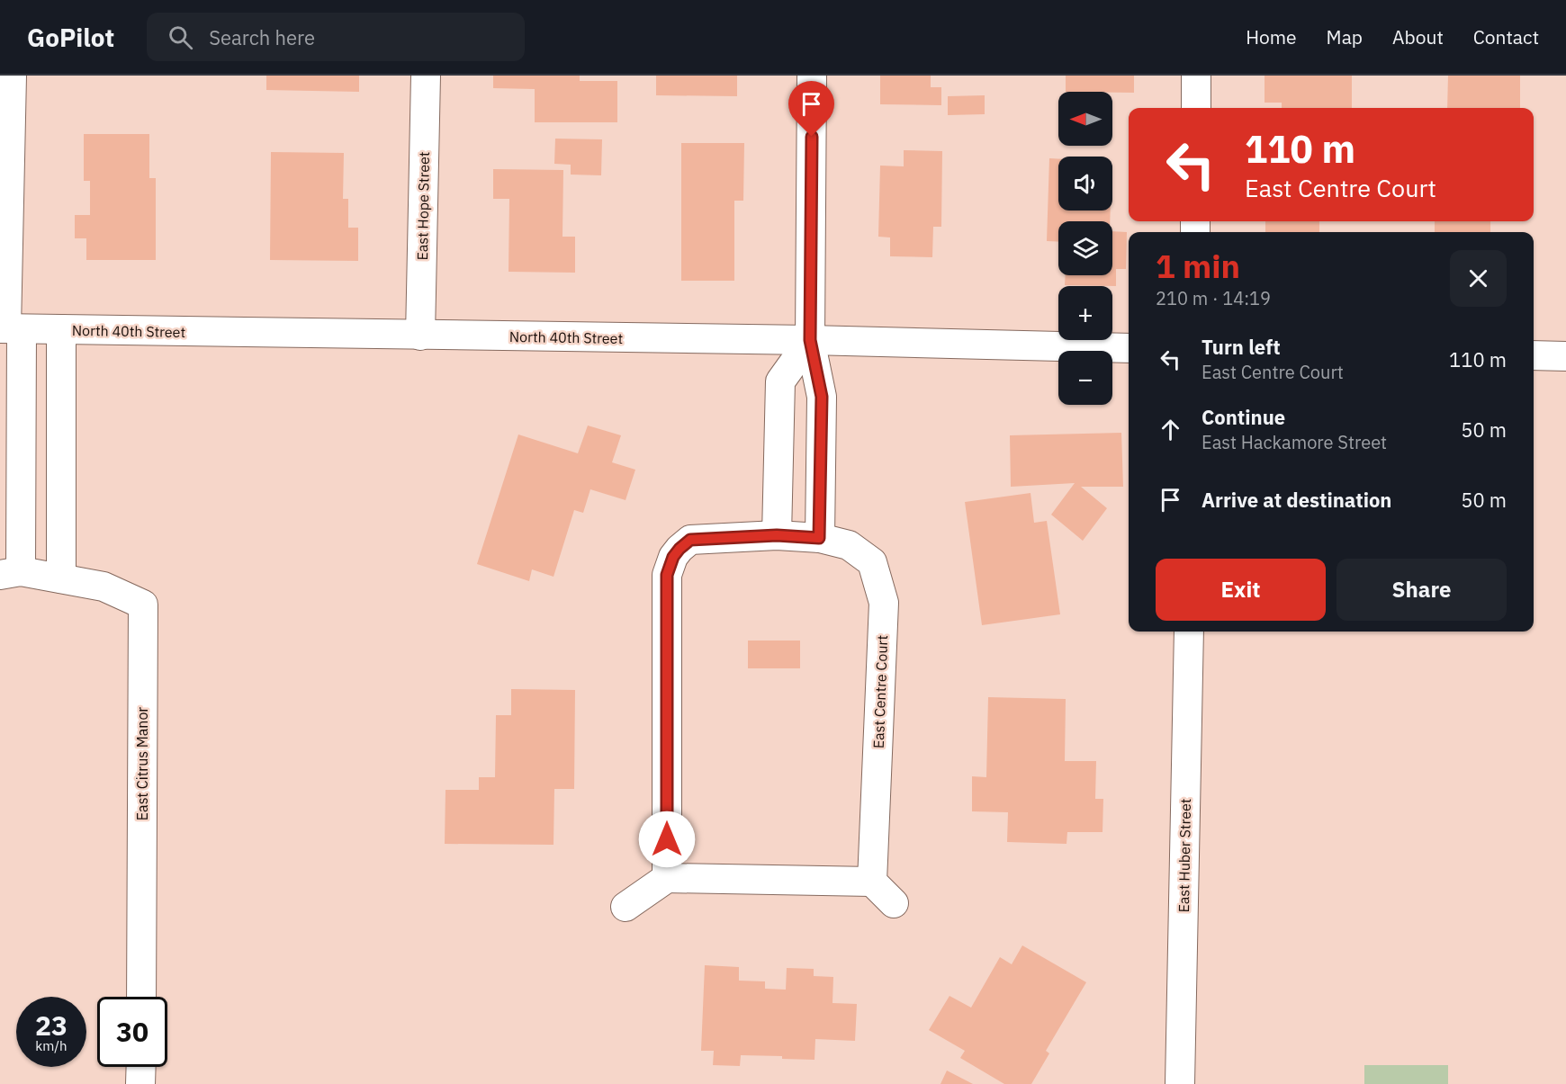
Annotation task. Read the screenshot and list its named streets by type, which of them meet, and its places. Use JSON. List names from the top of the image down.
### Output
{
  "streets": {
    "street": [
      "East Hope Street",
      "North 40th Street",
      "East Centre Court",
      "East Citrus Manor",
      "East Huber Street"
    ]
  },
  "crossings": [
    ["East Hope Street", "North 40th Street"],
    ["North 40th Street", "East Citrus Manor"]
  ],
  "north": "left",
  "page": {
    "header": "GoPilot",
    "search": "Search here",
    "nav": [
      "Home",
      "Map",
      "About",
      "Contact"
    ],
    "map_buttons": ["+", "−"],
    "turn": ["110 m", "East Centre Court"],
    "heading": ["1 min", "210 m · 14:19"],
    "list": [
      {
        "name": "Turn left",
        "note": "East Centre Court",
        "value": "110 m"
      },
      {
        "name": "Continue",
        "note": "East Hackamore Street",
        "value": "50 m"
      },
      {
        "name": "Arrive at destination",
        "value": "50 m"
      }
    ],
    "buttons": ["Exit", "Share"],
    "speed": "23 km/h",
    "limit": "30"
  }
}
